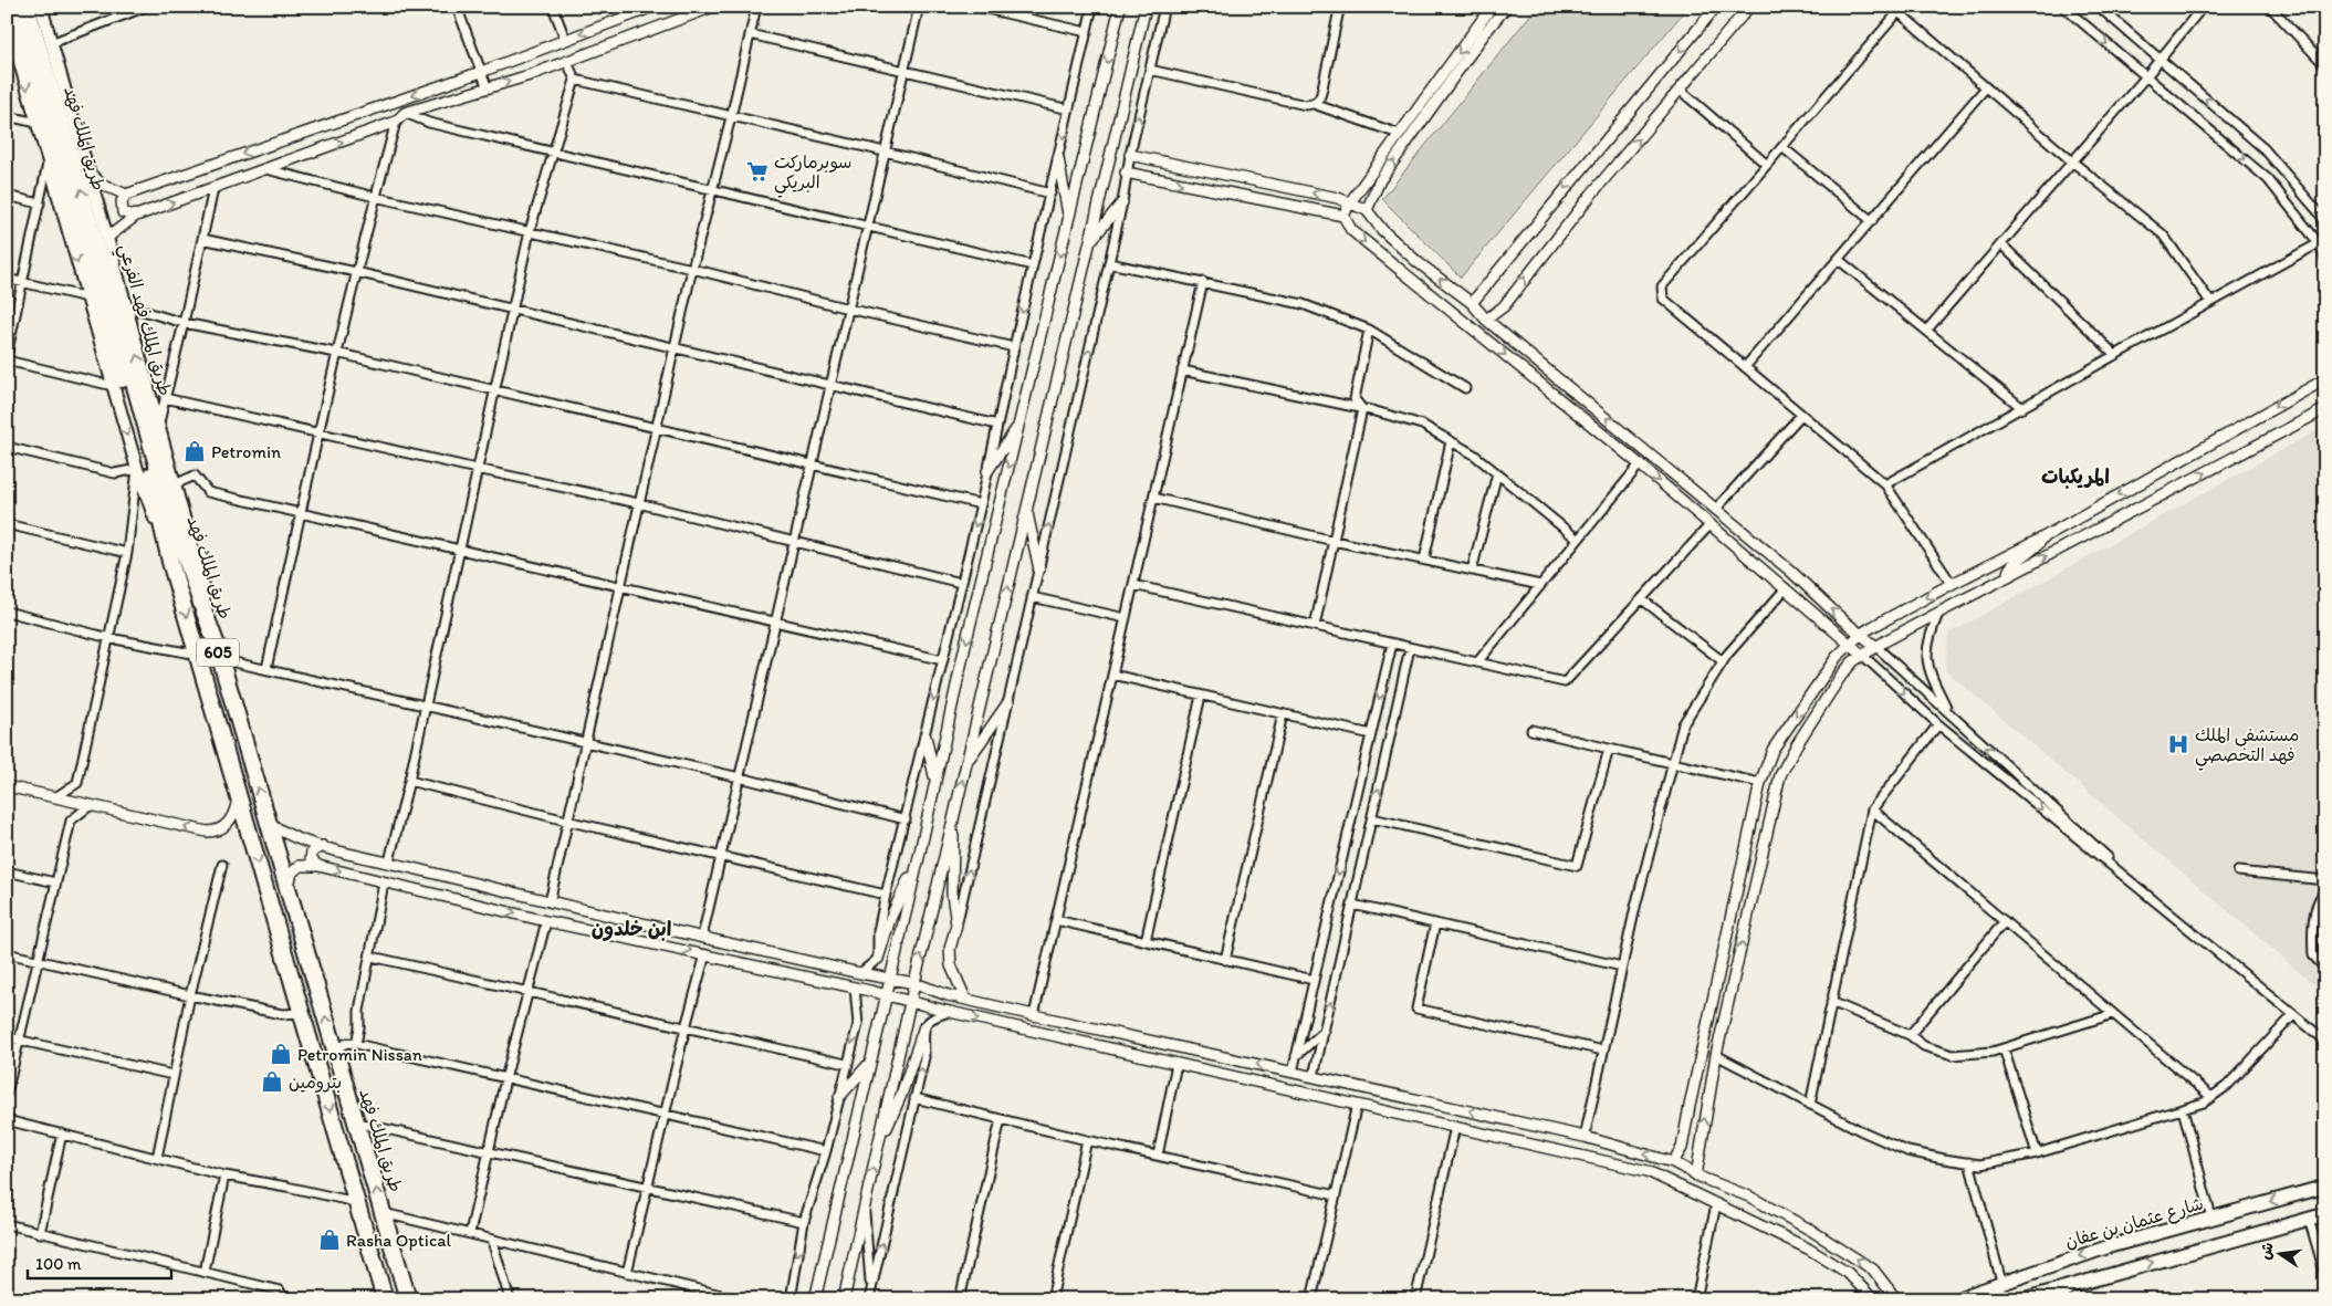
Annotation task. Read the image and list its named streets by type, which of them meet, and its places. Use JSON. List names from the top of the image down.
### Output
{
  "streets": {
    "highway": ["طريق الملك فهد", "605"],
    "main road": ["طريق الملك فهد الفرعي", "شارع عثمان بن عفان"]
  },
  "crossings": [
    ["طريق الملك فهد", "طريق الملك فهد الفرعي"]
  ],
  "districts": ["المريكبات", "ابن خلدون"],
  "places": {
    "supermarket": ["سوبرماركت البريكي"],
    "shop": [
      "Petromin",
      "Petromin Nissan",
      "بترومين",
      "Rasha Optical"
    ],
    "hospital": ["مستشفى الملك فهد التخصصي"]
  },
  "scale_bar": "100 m",
  "north": "left"
}
